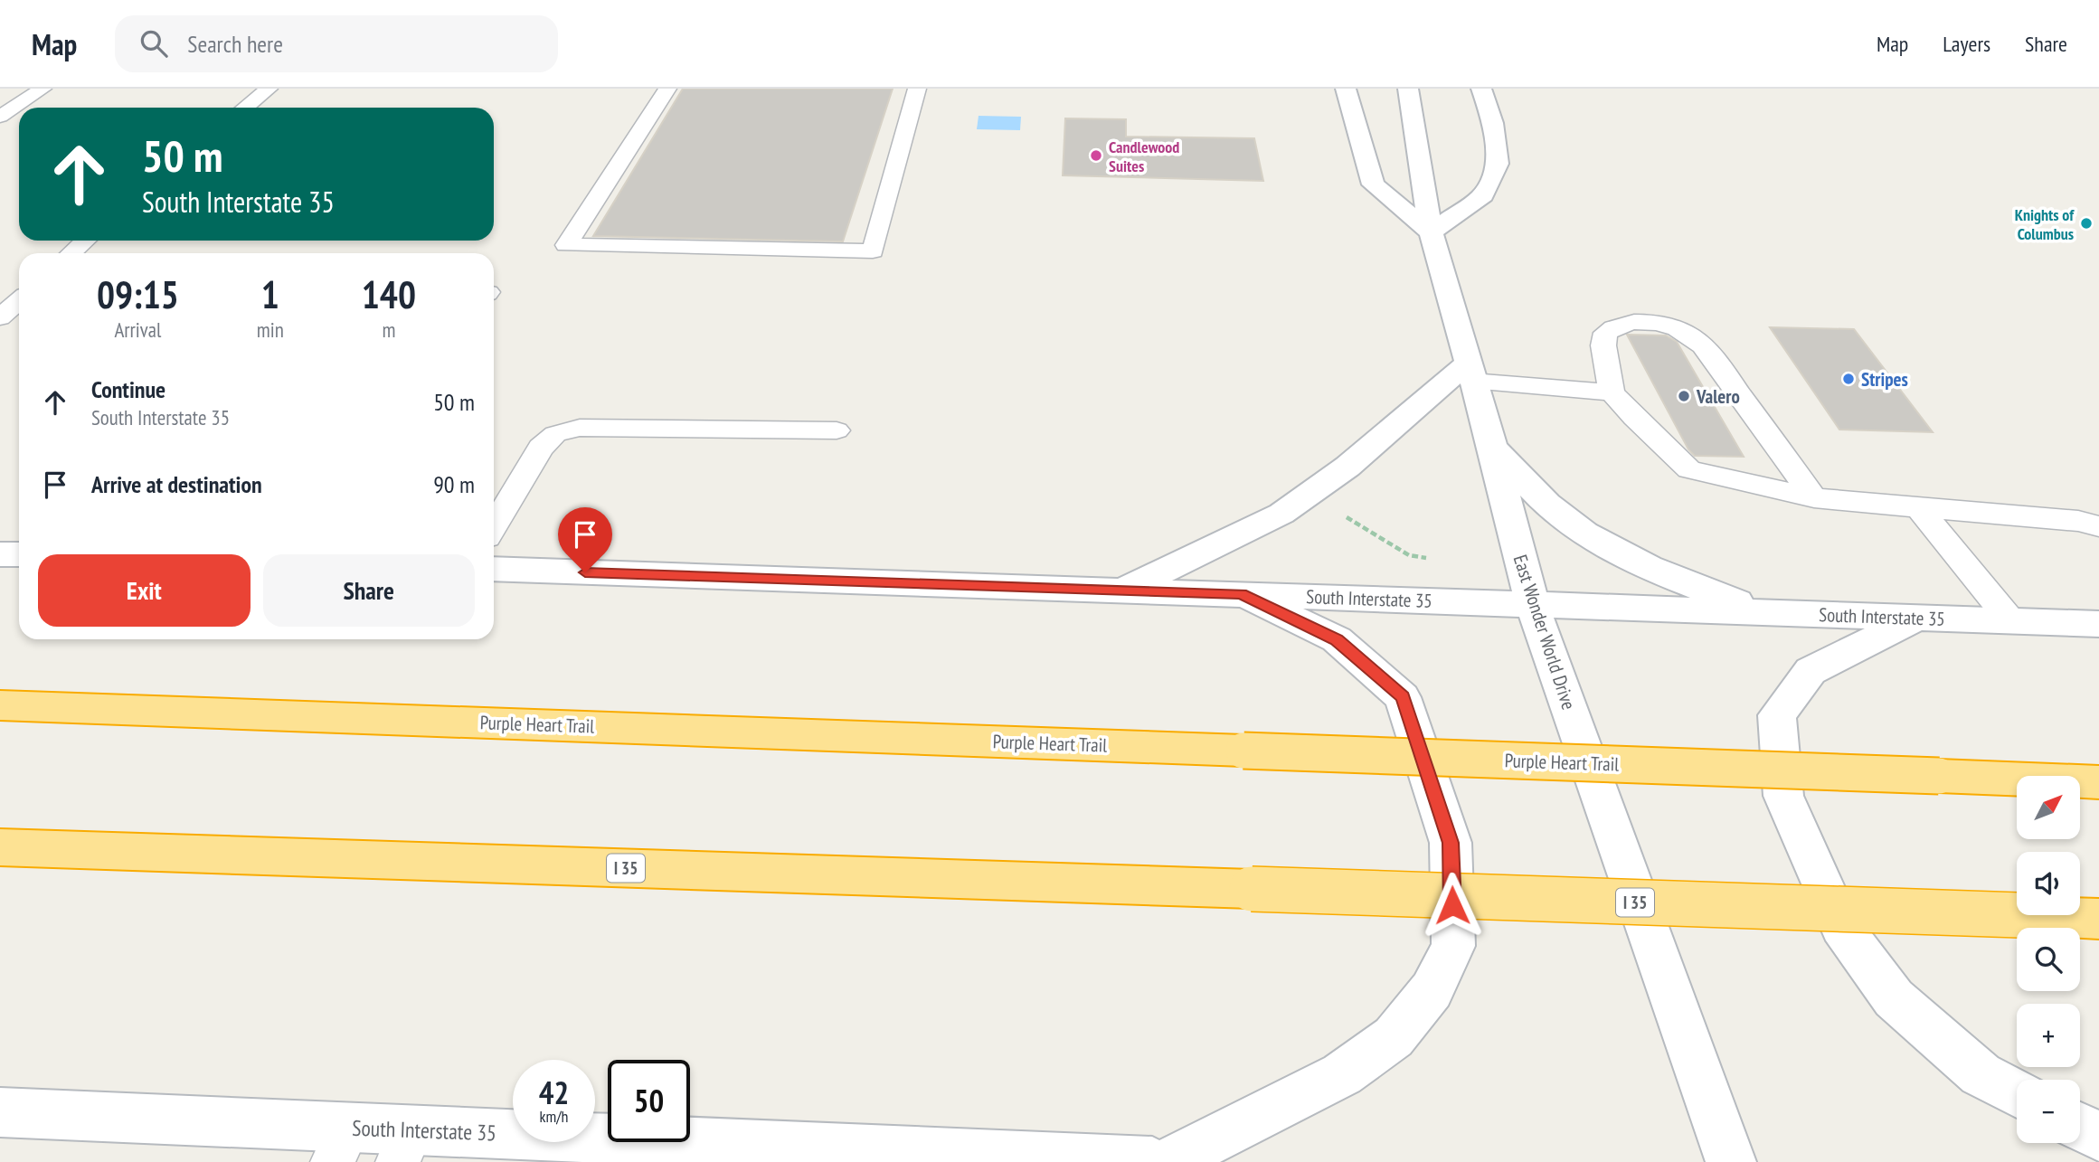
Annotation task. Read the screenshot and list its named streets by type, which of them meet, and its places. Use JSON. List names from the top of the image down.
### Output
{
  "streets": {
    "highway": ["Purple Heart Trail", "I 35"],
    "main road": ["South Interstate 35", "East Wonder World Drive"]
  },
  "crossings": [
    ["South Interstate 35", "East Wonder World Drive"]
  ],
  "places": [
    "Candlewood Suites",
    "Knights of Columbus",
    "Stripes",
    "Valero"
  ],
  "north": "top right",
  "page": {
    "header": "Map",
    "search": "Search here",
    "nav": ["Map", "Layers", "Share"],
    "turn": ["50 m", "South Interstate 35"],
    "eta": [
      "09:15",
      "Arrival",
      "1",
      "min",
      "140",
      "m"
    ],
    "list": [
      {
        "name": "Continue",
        "note": "South Interstate 35",
        "value": "50 m"
      },
      {
        "name": "Arrive at destination",
        "value": "90 m"
      }
    ],
    "buttons": ["Exit", "Share"],
    "map_buttons": ["+", "−"],
    "speed": "42 km/h",
    "limit": "50"
  }
}
